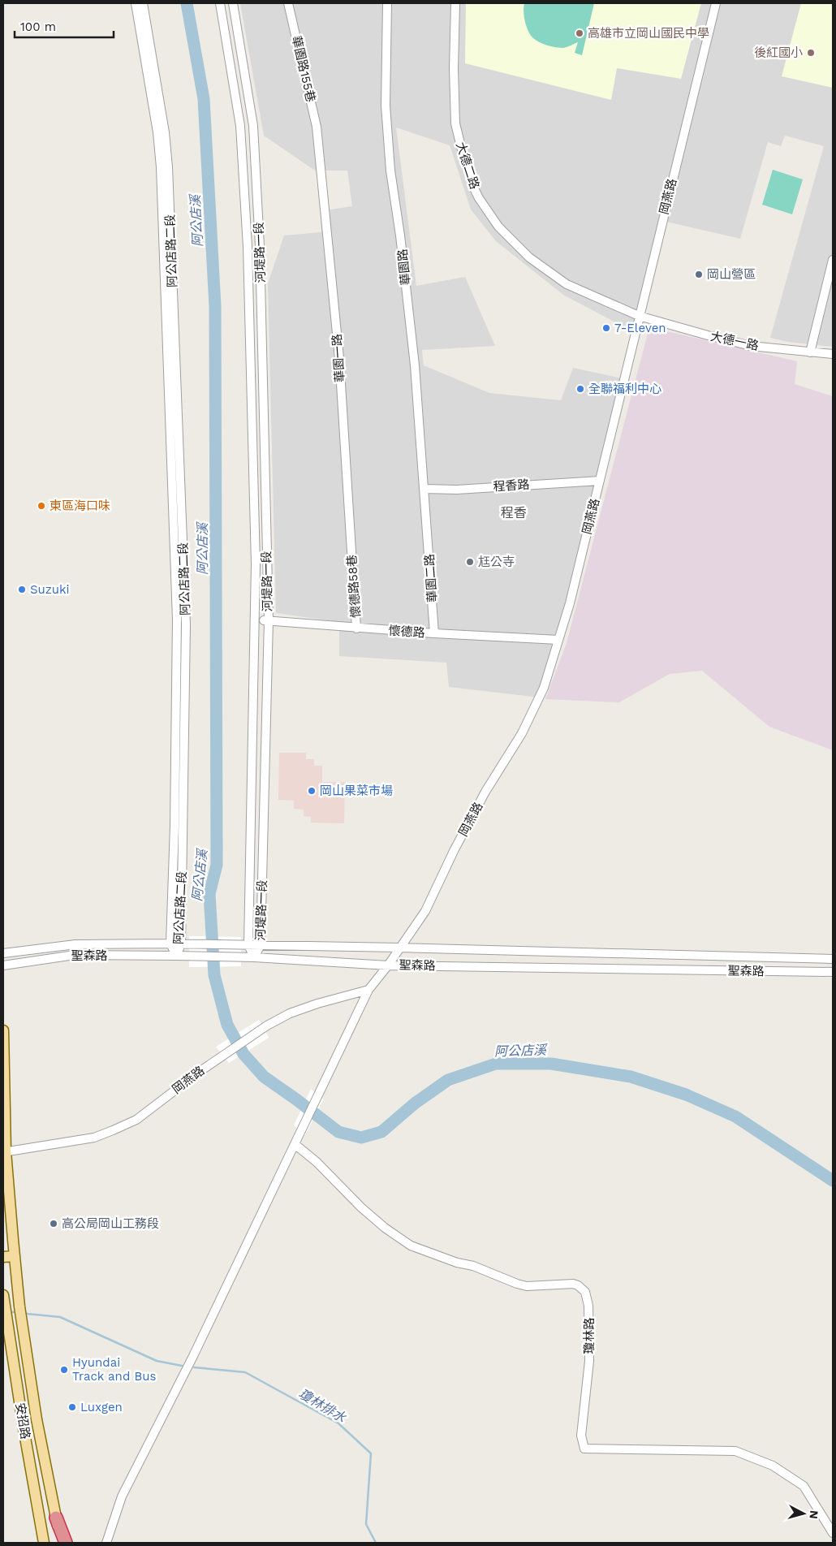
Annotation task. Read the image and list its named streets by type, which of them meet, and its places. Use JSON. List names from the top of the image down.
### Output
{
  "streets": {
    "main road": ["安招路"],
    "street": [
      "華園路155巷",
      "大德二路",
      "岡燕路",
      "阿公店路二段",
      "河堤路一段",
      "華園路",
      "大德一路",
      "華園一路",
      "程香路",
      "華園二路",
      "懷德路58巷",
      "懷德路",
      "聖森路",
      "瓊林路"
    ]
  },
  "crossings": [
    ["華園路155巷", "華園一路"],
    ["大德二路", "岡燕路"],
    ["大德二路", "大德一路"],
    ["岡燕路", "大德一路"],
    ["岡燕路", "程香路"],
    ["岡燕路", "懷德路"],
    ["岡燕路", "聖森路"],
    ["岡燕路", "瓊林路"],
    ["岡燕路", "安招路"],
    ["阿公店路二段", "聖森路"],
    ["河堤路一段", "懷德路"],
    ["河堤路一段", "聖森路"],
    ["華園路", "程香路"],
    ["華園路", "華園二路"],
    ["華園一路", "懷德路58巷"],
    ["華園二路", "懷德路"],
    ["懷德路58巷", "懷德路"]
  ],
  "districts": ["程香"],
  "water": ["阿公店溪", "瓊林排水"],
  "places": [
    "高雄市立岡山國民中學",
    "後紅國小",
    "岡山營區",
    "7-Eleven",
    "全聯福利中心",
    "東區海口味",
    "尪公寺",
    "Suzuki",
    "岡山果菜市場",
    "高公局岡山工務段",
    "Hyundai Track and Bus",
    "Luxgen"
  ],
  "scale_bar": "100 m",
  "north": "right"
}
